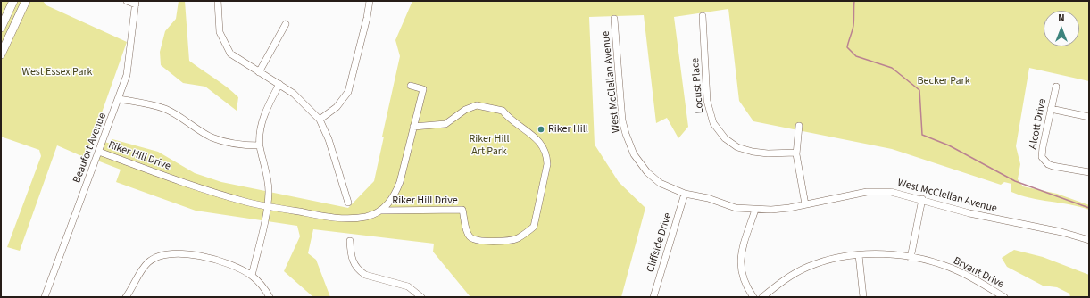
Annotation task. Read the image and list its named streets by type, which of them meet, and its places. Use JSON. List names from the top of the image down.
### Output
{
  "streets": {
    "street": [
      "West McClellan Avenue",
      "Locust Place",
      "Alcott Drive",
      "Beaufort Avenue",
      "Riker Hill Drive",
      "Cliffside Drive",
      "Bryant Drive"
    ]
  },
  "crossings": [
    ["West McClellan Avenue", "Cliffside Drive"],
    ["Beaufort Avenue", "Riker Hill Drive"]
  ],
  "parks": ["West Essex Park", "Becker Park", "Riker Hill Art Park"],
  "places": ["Riker Hill"],
  "north": "top"
}
